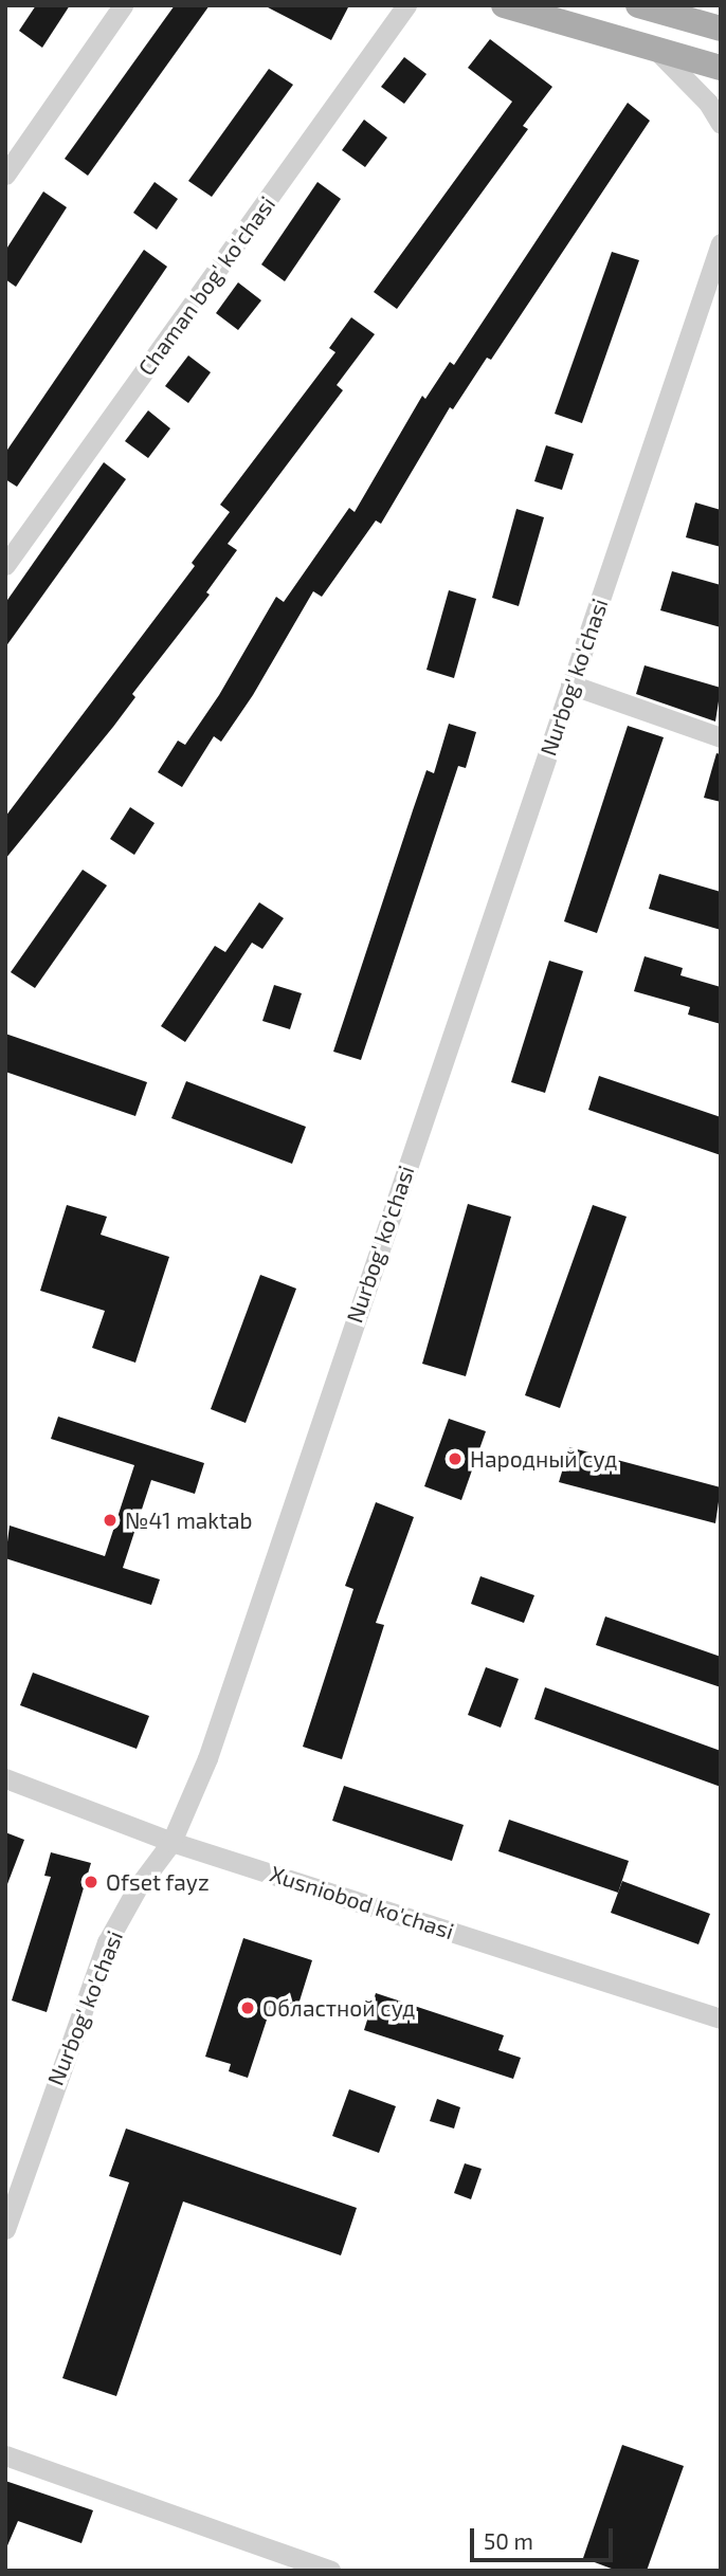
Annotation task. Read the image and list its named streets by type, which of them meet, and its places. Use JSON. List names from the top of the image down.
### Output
{
  "streets": {
    "street": ["Chaman bog' ko'chasi", "Nurbog' ko'chasi", "Xusniobod ko'chasi"]
  },
  "crossings": [
    ["Nurbog' ko'chasi", "Xusniobod ko'chasi"]
  ],
  "places": [
    "Народный суд",
    "№41 maktab",
    "Ofset fayz",
    "Областной суд"
  ],
  "scale_bar": "50 m"
}
